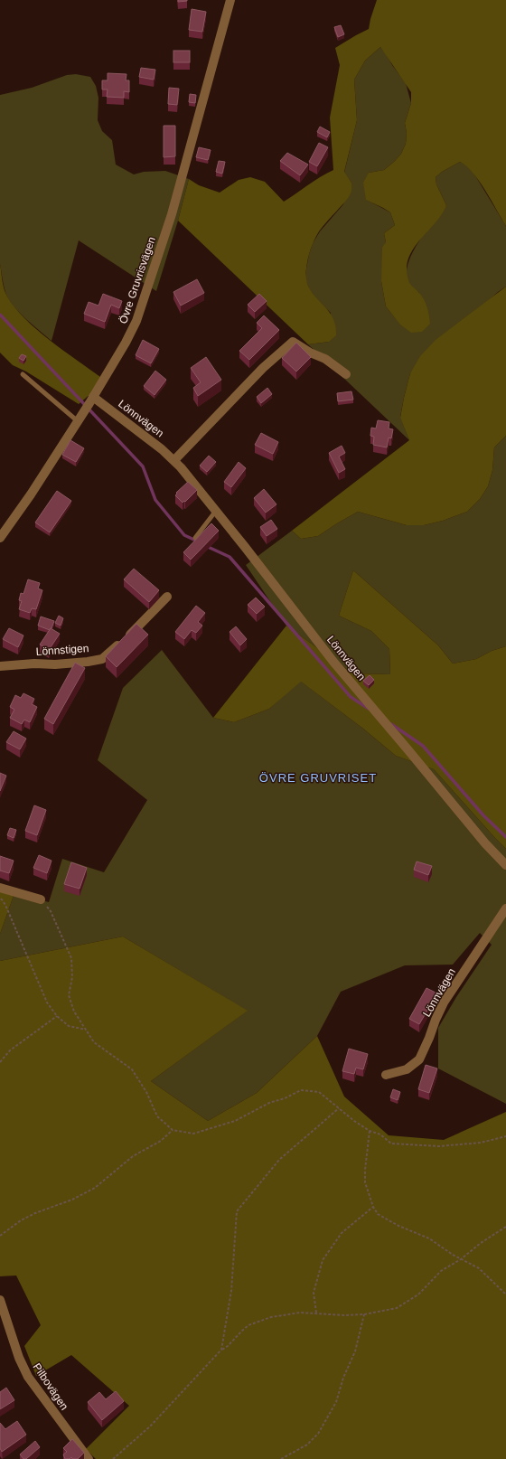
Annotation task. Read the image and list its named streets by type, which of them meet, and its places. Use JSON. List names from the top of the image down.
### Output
{
  "streets": {
    "street": [
      "Övre Gruvrisvägen",
      "Lönnvägen",
      "Lönnstigen",
      "Pilbovägen"
    ]
  },
  "crossings": [
    ["Övre Gruvrisvägen", "Lönnvägen"]
  ],
  "districts": ["ÖVRE GRUVRISET"]
}
